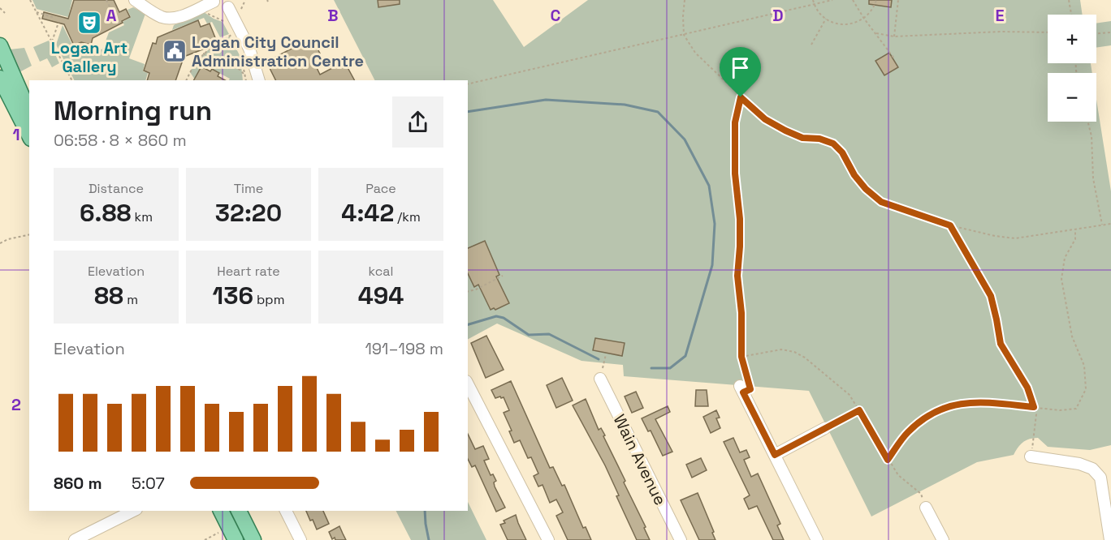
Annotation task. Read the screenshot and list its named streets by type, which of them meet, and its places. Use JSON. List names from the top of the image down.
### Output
{
  "streets": {
    "street": ["Wain Avenue"]
  },
  "places": {
    "theatre": ["Logan Art Gallery"],
    "public building": ["Logan City Council Administration Centre"]
  },
  "page": {
    "map_buttons": ["+", "−"],
    "heading": ["Morning run", "06:58 · 8 × 860 m"],
    "stats": [
      ["Distance", "6.88 km"],
      ["Time", "32:20"],
      ["Pace", "4:42 /km"],
      ["Elevation", "88 m"],
      ["Heart rate", "136 bpm"],
      ["kcal", "494"]
    ],
    "chart": ["Elevation", "191–198 m"],
    "list": [
      {
        "name": "860 m",
        "note": "5:07"
      }
    ]
  },
  "grid": {
    "columns": [
      "A",
      "B",
      "C",
      "D",
      "E"
    ],
    "rows": ["1", "2"]
  }
}
